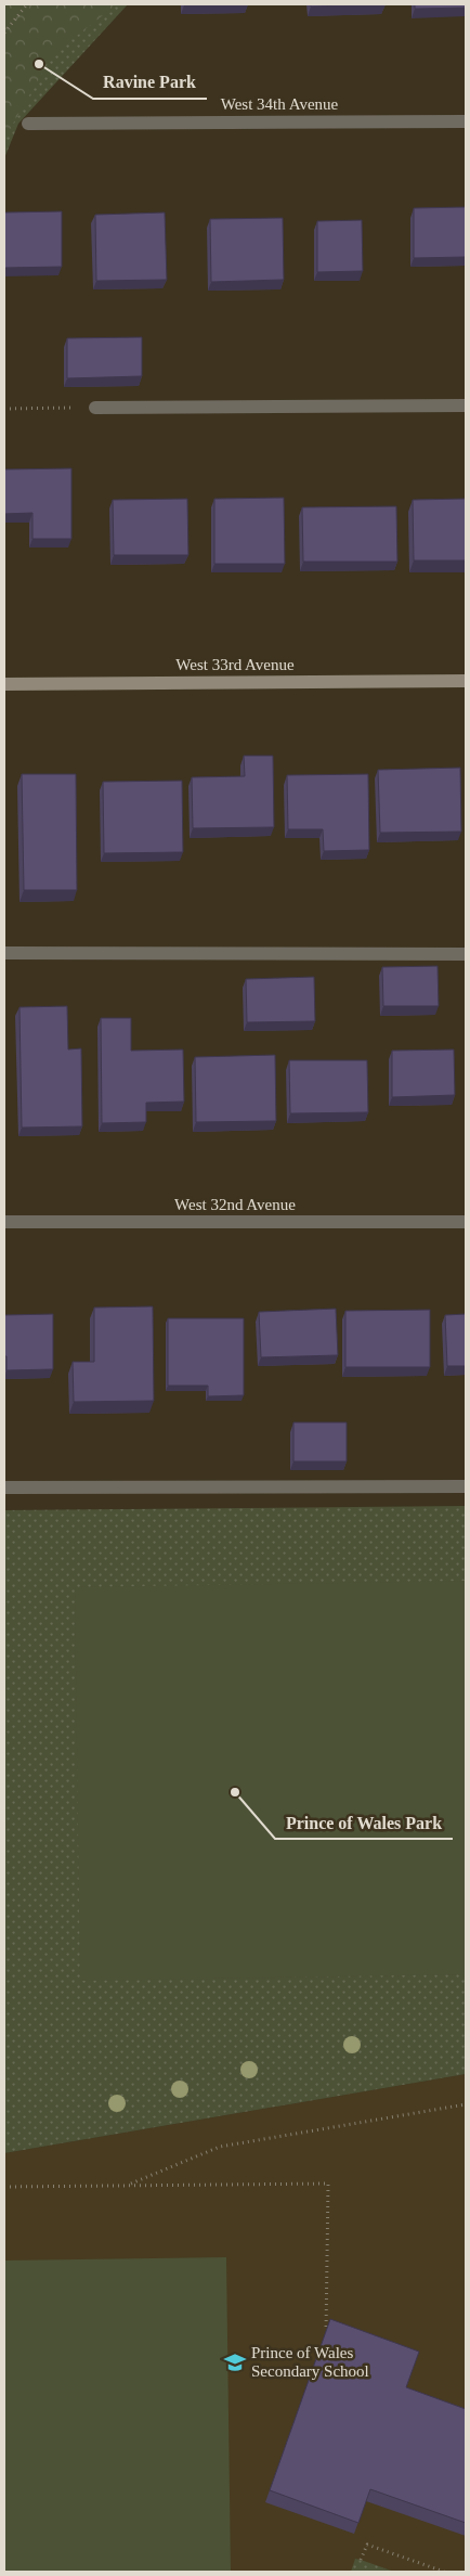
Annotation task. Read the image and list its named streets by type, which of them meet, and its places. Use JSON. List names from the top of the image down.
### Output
{
  "streets": {
    "street": ["West 34th Avenue", "West 33rd Avenue", "West 32nd Avenue"]
  },
  "places": {
    "other": ["Ravine Park", "Prince of Wales Park"],
    "school or university": ["Prince of Wales Secondary School"]
  }
}
